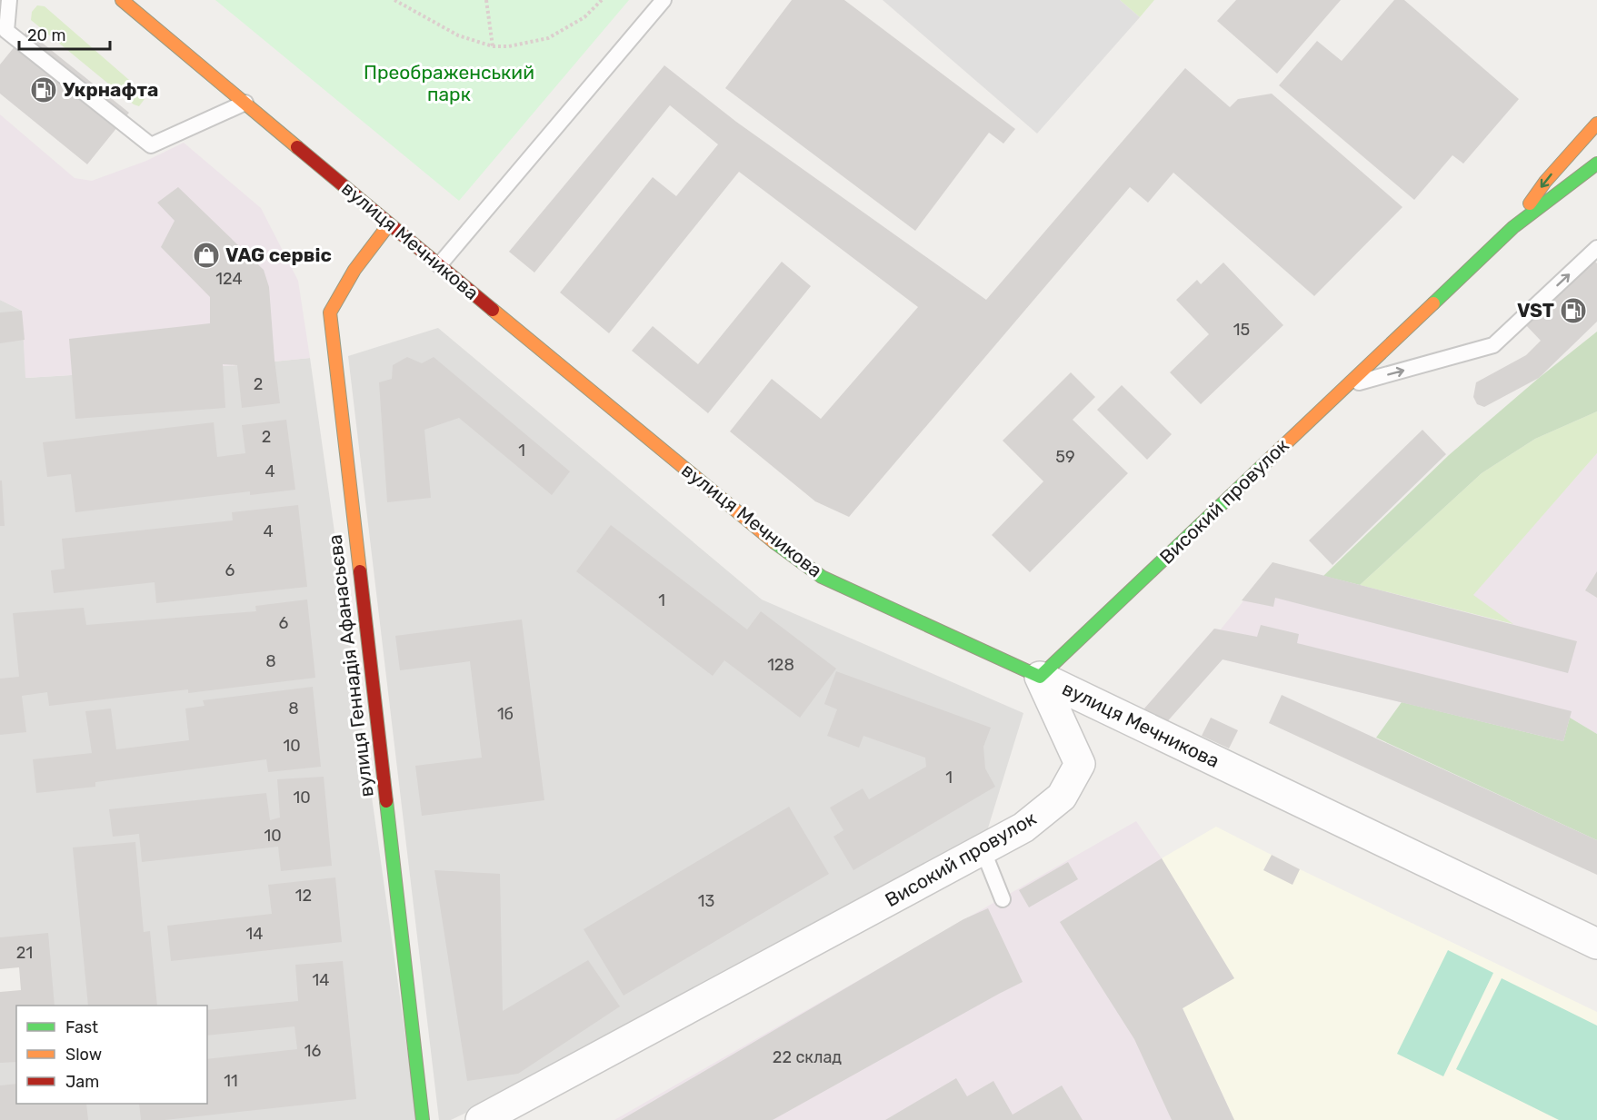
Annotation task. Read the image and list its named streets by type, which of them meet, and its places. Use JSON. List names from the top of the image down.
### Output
{
  "streets": {
    "main road": ["вулиця Мечникова", "Високий провулок", "вулиця Геннадія Афанасьєва"]
  },
  "crossings": [
    ["вулиця Мечникова", "Високий провулок"],
    ["вулиця Мечникова", "вулиця Геннадія Афанасьєва"]
  ],
  "parks": ["Преображенський парк"],
  "places": {
    "fuel station": ["Укрнафта", "VST"],
    "shop": ["VAG сервіс"]
  },
  "house_numbers": [
    "124",
    "15",
    "2",
    "2",
    "1",
    "59",
    "4",
    "4",
    "6",
    "1",
    "6",
    "8",
    "128",
    "8",
    "1б",
    "10",
    "1",
    "10",
    "10",
    "12",
    "13",
    "14",
    "21",
    "14",
    "16",
    "22 склад",
    "11"
  ],
  "legend": ["Fast", "Slow", "Jam"],
  "scale_bar": "20 m"
}
